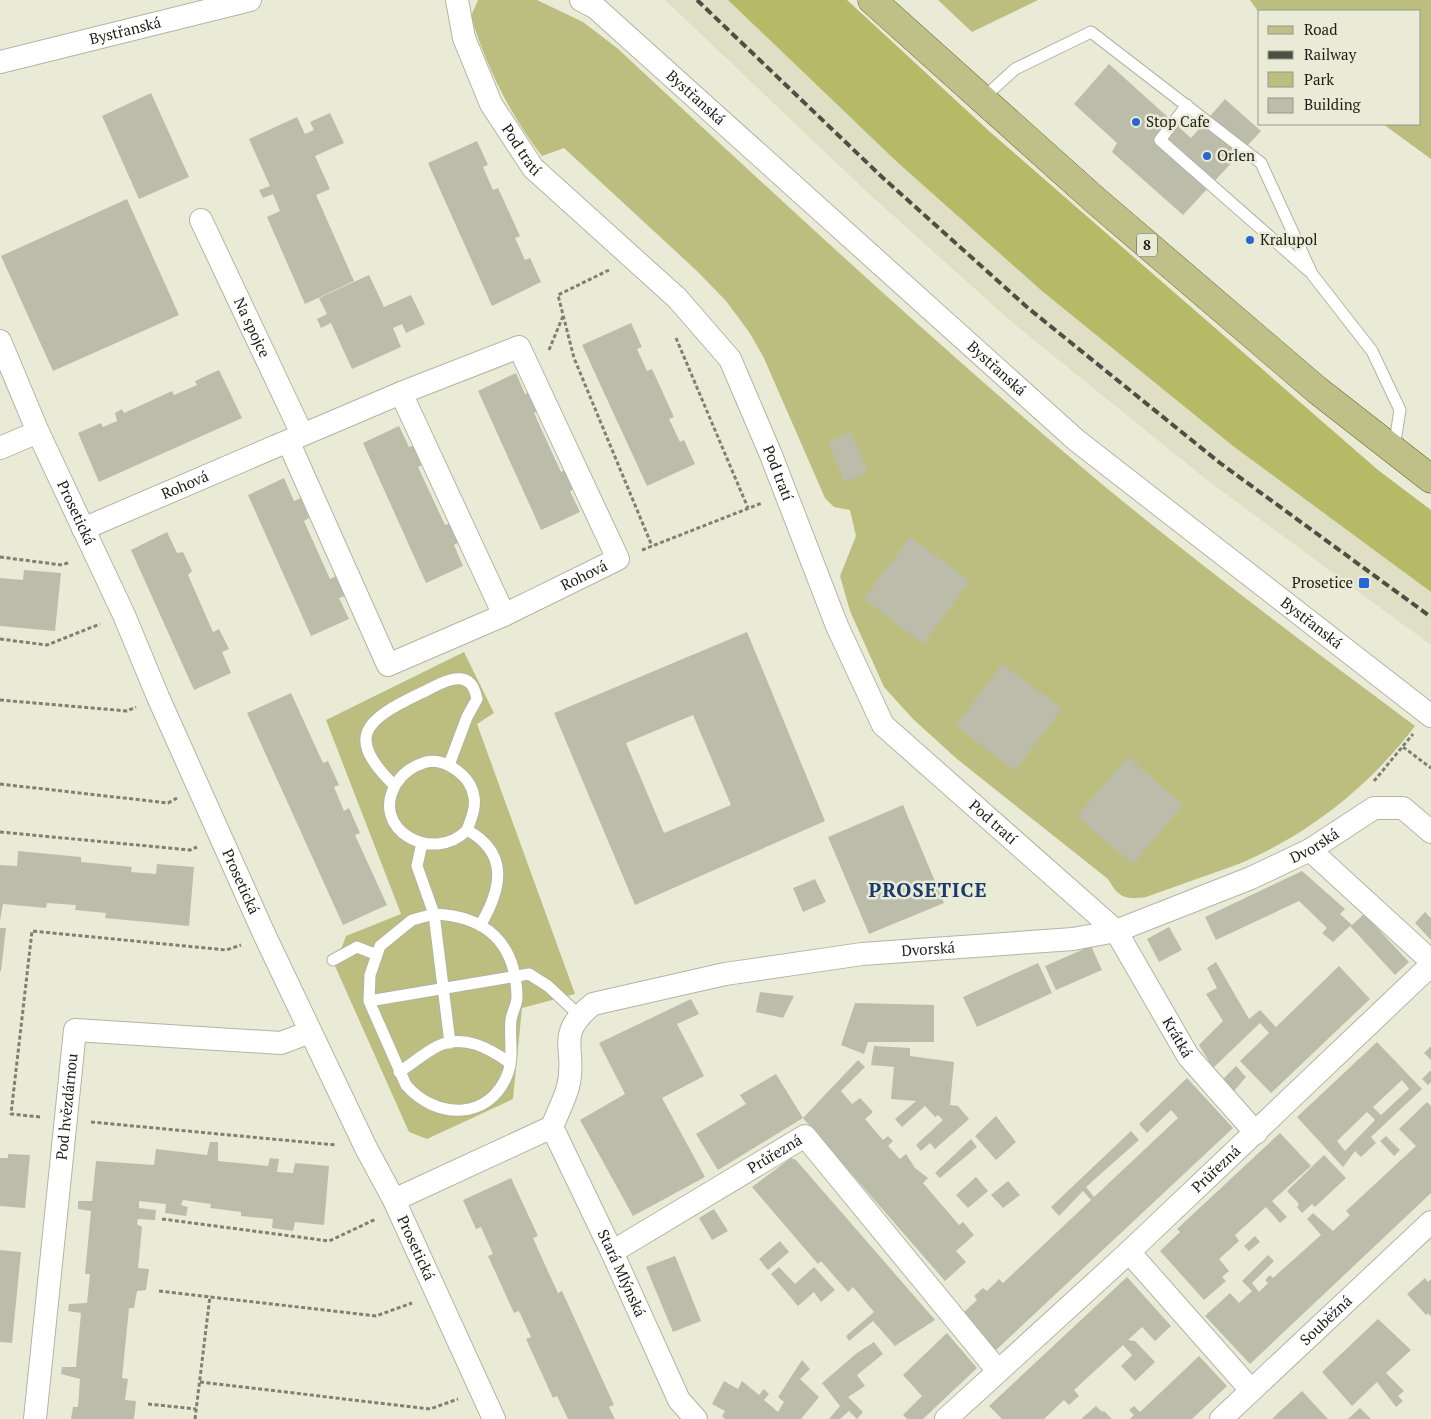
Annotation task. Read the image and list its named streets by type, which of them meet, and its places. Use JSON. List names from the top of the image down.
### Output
{
  "streets": {
    "main road": ["8"],
    "street": [
      "Bystřanská",
      "Pod tratí",
      "Na spojce",
      "Rohová",
      "Prosetická",
      "Dvorská",
      "Krátká",
      "Pod hvězdárnou",
      "Průřezná",
      "Stará Mlýnská",
      "Souběžná"
    ]
  },
  "crossings": [
    ["Pod tratí", "Dvorská"],
    ["Pod tratí", "Krátká"],
    ["Na spojce", "Rohová"],
    ["Rohová", "Prosetická"],
    ["Prosetická", "Pod hvězdárnou"],
    ["Dvorská", "Krátká"],
    ["Krátká", "Průřezná"],
    ["Průřezná", "Stará Mlýnská"]
  ],
  "districts": ["PROSETICE"],
  "places": {
    "other": ["Stop Cafe", "Orlen", "Kralupol"],
    "transit": ["Prosetice"]
  },
  "legend": [
    "Road",
    "Railway",
    "Park",
    "Building"
  ]
}
